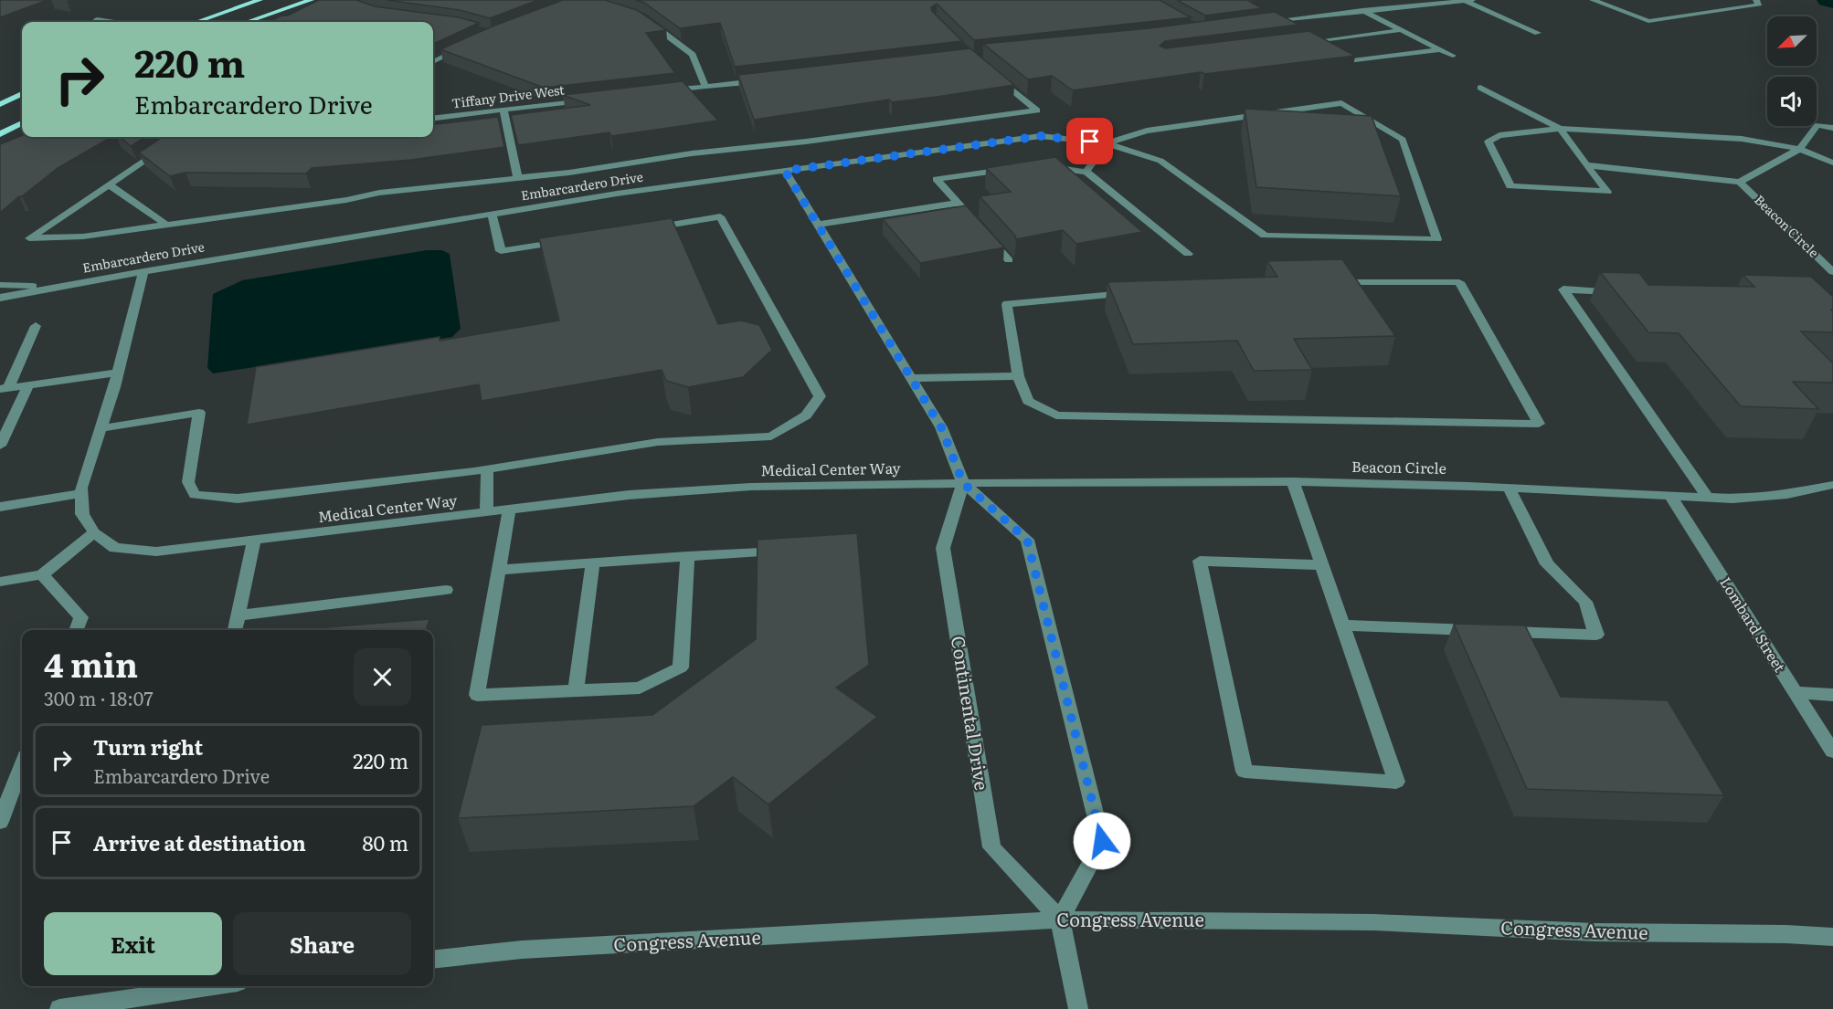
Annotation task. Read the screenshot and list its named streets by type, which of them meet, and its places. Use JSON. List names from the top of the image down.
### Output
{
  "streets": {
    "street": [
      "Tiffany Drive West",
      "Embarcardero Drive",
      "Beacon Circle",
      "Medical Center Way",
      "Lombard Street",
      "Continental Drive",
      "Congress Avenue"
    ]
  },
  "crossings": [
    ["Beacon Circle", "Medical Center Way"],
    ["Beacon Circle", "Lombard Street"],
    ["Beacon Circle", "Continental Drive"],
    ["Medical Center Way", "Continental Drive"],
    ["Continental Drive", "Congress Avenue"]
  ],
  "north": "bottom left",
  "page": {
    "turn": ["220 m", "Embarcardero Drive"],
    "heading": ["4 min", "300 m · 18:07"],
    "list": [
      {
        "name": "Turn right",
        "note": "Embarcardero Drive",
        "value": "220 m"
      },
      {
        "name": "Arrive at destination",
        "value": "80 m"
      }
    ],
    "buttons": ["Exit", "Share"]
  }
}
